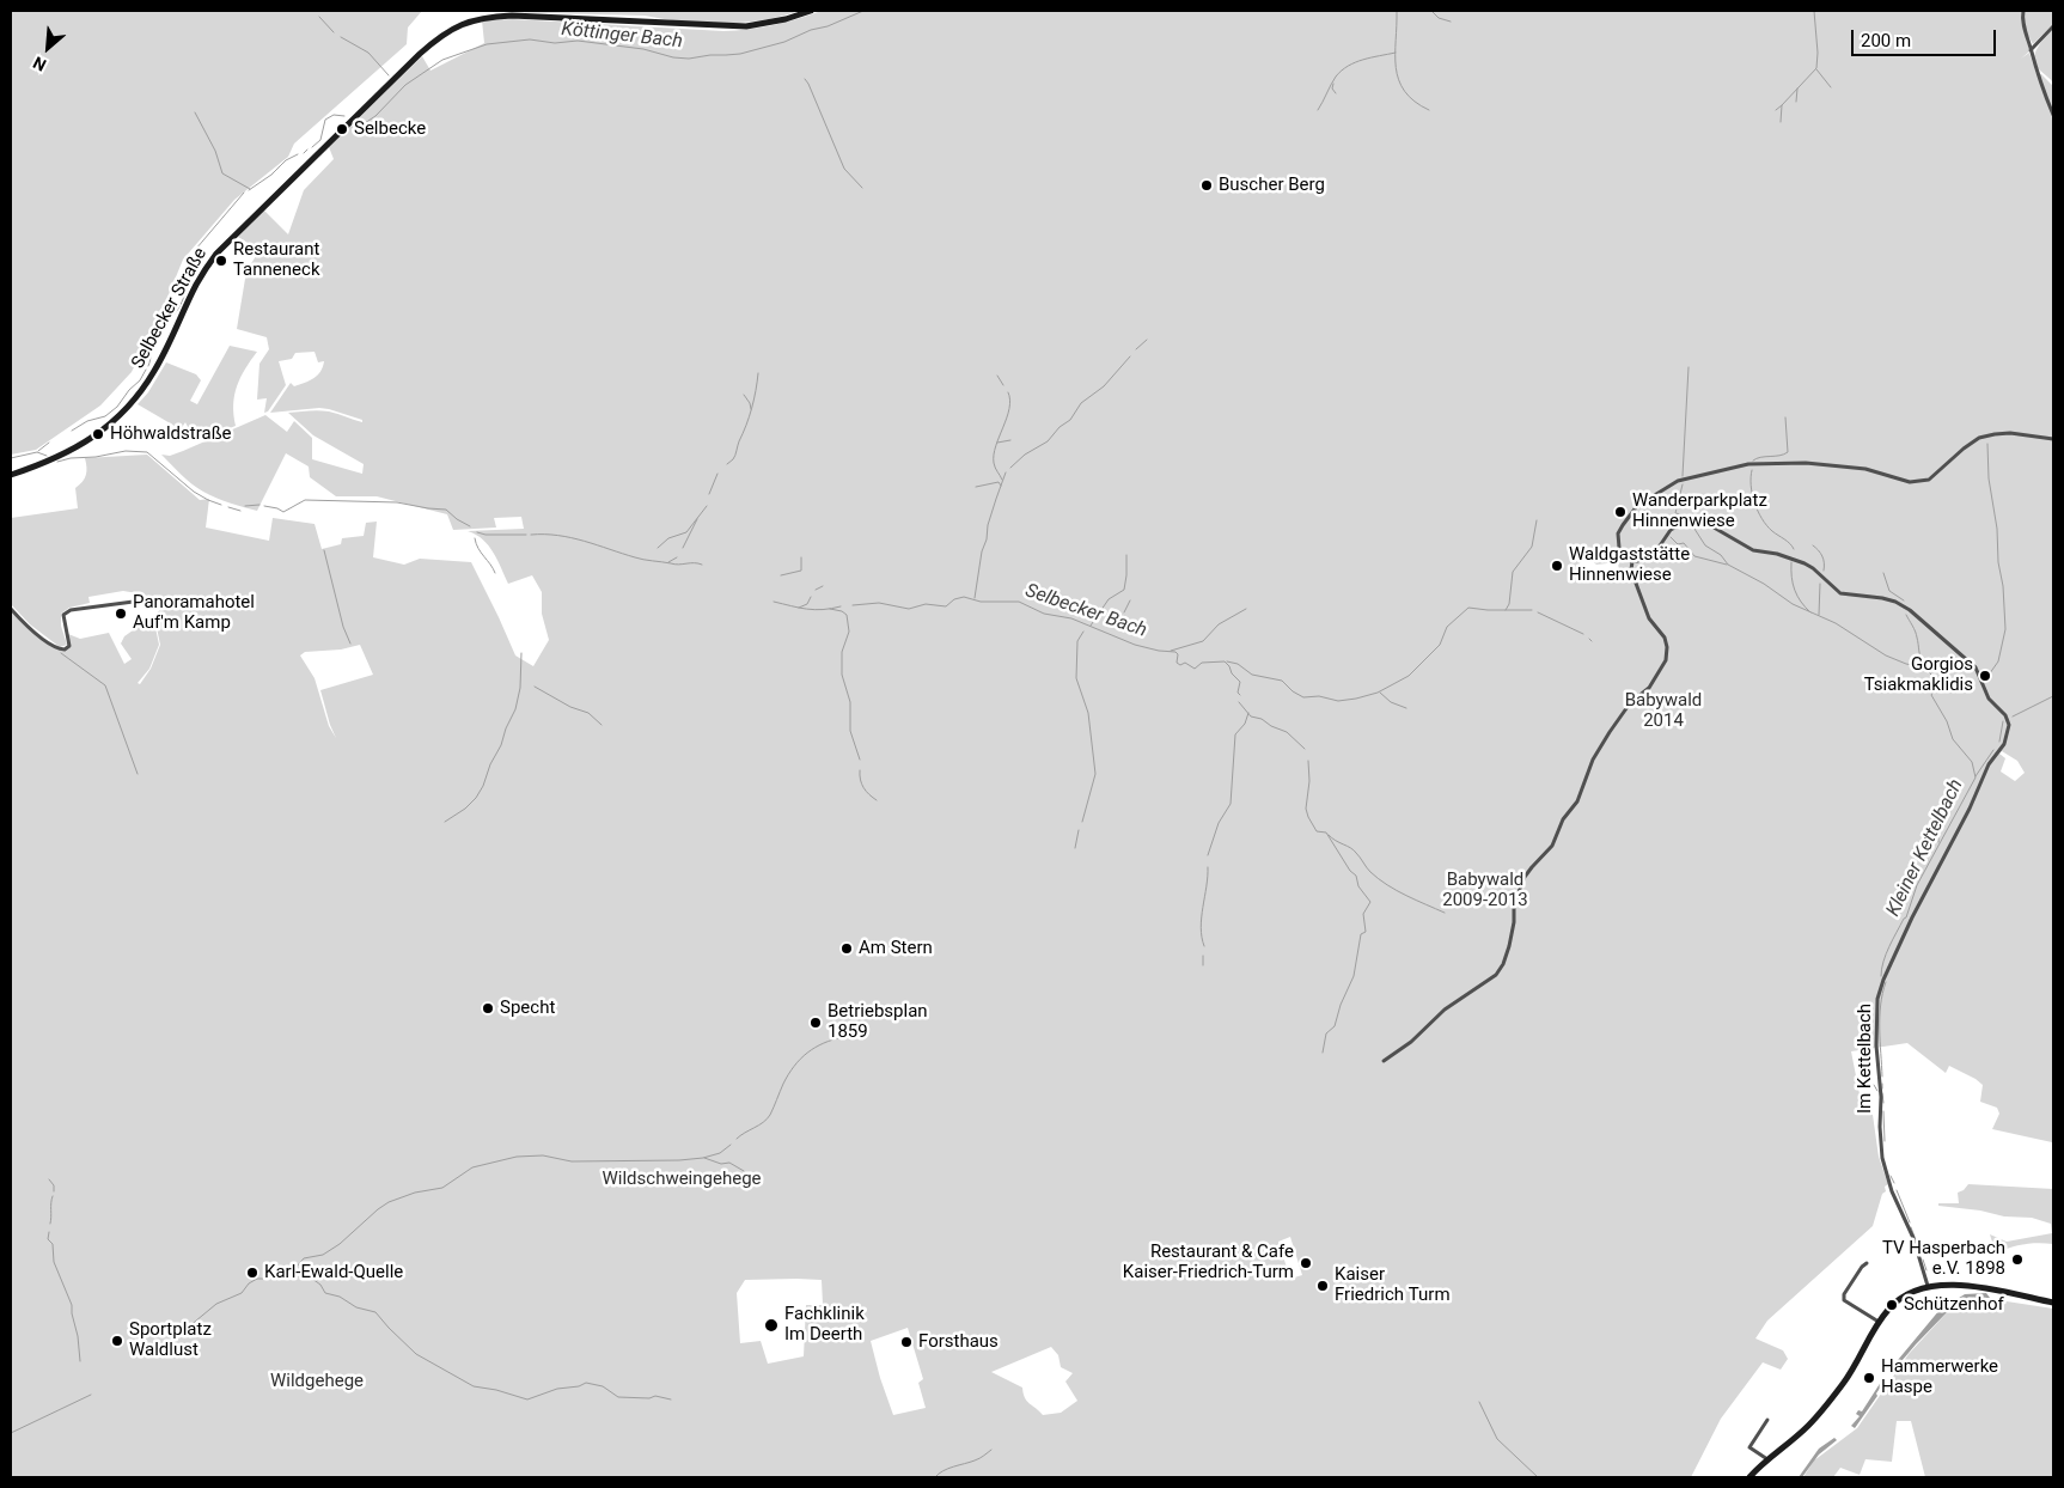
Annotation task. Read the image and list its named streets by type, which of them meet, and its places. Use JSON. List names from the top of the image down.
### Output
{
  "streets": {
    "main road": ["Selbecker Straße"],
    "street": ["Im Kettelbach"]
  },
  "water": ["Köttinger Bach", "Selbecker Bach", "Kleiner Kettelbach"],
  "parks": [
    "Babywald 2014",
    "Babywald 2009-2013",
    "Wildschweingehege",
    "Wildgehege"
  ],
  "places": [
    "Selbecke",
    "Buscher Berg",
    "Restaurant Tanneneck",
    "Höhwaldstraße",
    "Wanderparkplatz Hinnenwiese",
    "Waldgaststätte Hinnenwiese",
    "Panoramahotel Auf'm Kamp",
    "Gorgios Tsiakmaklidis",
    "Am Stern",
    "Specht",
    "Betriebsplan 1859",
    "TV Hasperbach e.V. 1898",
    "Restaurant & Cafe Kaiser-Friedrich-Turm",
    "Karl-Ewald-Quelle",
    "Kaiser Friedrich Turm",
    "Schützenhof",
    "Fachklinik Im Deerth",
    "Sportplatz Waldlust",
    "Forsthaus",
    "Hammerwerke Haspe"
  ],
  "scale_bar": "200 m",
  "north": "bottom left"
}
